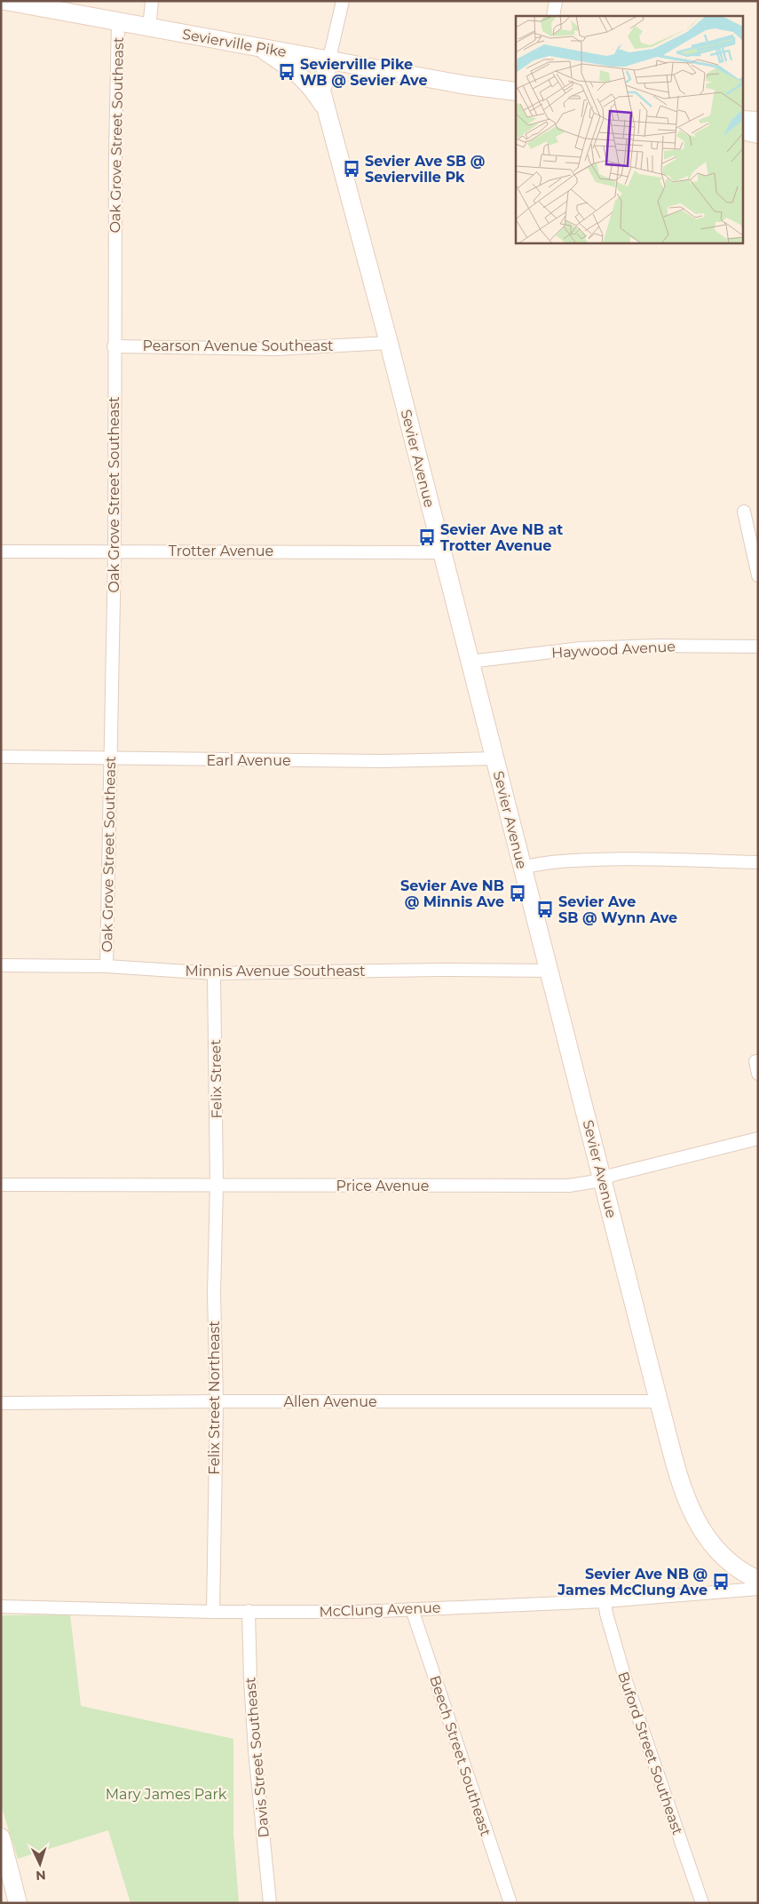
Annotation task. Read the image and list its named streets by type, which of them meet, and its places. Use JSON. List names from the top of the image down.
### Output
{
  "streets": {
    "street": [
      "Sevierville Pike",
      "Oak Grove Street Southeast",
      "Pearson Avenue Southeast",
      "Sevier Avenue",
      "Trotter Avenue",
      "Haywood Avenue",
      "Earl Avenue",
      "Minnis Avenue Southeast",
      "Felix Street",
      "Price Avenue",
      "Felix Street Northeast",
      "Allen Avenue",
      "McClung Avenue",
      "Buford Street Southeast",
      "Beech Street Southeast",
      "Davis Street Southeast"
    ]
  },
  "crossings": [
    ["Sevierville Pike", "Oak Grove Street Southeast"],
    ["Sevierville Pike", "Sevier Avenue"],
    ["Oak Grove Street Southeast", "Pearson Avenue Southeast"],
    ["Oak Grove Street Southeast", "Trotter Avenue"],
    ["Oak Grove Street Southeast", "Earl Avenue"],
    ["Oak Grove Street Southeast", "Minnis Avenue Southeast"],
    ["Pearson Avenue Southeast", "Sevier Avenue"],
    ["Sevier Avenue", "Trotter Avenue"],
    ["Sevier Avenue", "Haywood Avenue"],
    ["Sevier Avenue", "Earl Avenue"],
    ["Sevier Avenue", "Minnis Avenue Southeast"],
    ["Sevier Avenue", "Price Avenue"],
    ["Sevier Avenue", "Allen Avenue"],
    ["Minnis Avenue Southeast", "Felix Street"],
    ["Felix Street", "Price Avenue"],
    ["Felix Street", "Felix Street Northeast"],
    ["Price Avenue", "Felix Street Northeast"],
    ["Felix Street Northeast", "Allen Avenue"],
    ["Felix Street Northeast", "McClung Avenue"],
    ["McClung Avenue", "Buford Street Southeast"],
    ["McClung Avenue", "Beech Street Southeast"],
    ["McClung Avenue", "Davis Street Southeast"]
  ],
  "parks": ["Mary James Park"],
  "places": {
    "bus stop": [
      "Sevierville Pike WB @ Sevier Ave",
      "Sevier Ave SB @ Sevierville Pk",
      "Sevier Ave NB at Trotter Avenue",
      "Sevier Ave NB @ Minnis Ave",
      "Sevier Ave SB @ Wynn Ave",
      "Sevier Ave NB @ James McClung Ave"
    ]
  },
  "north": "bottom"
}
